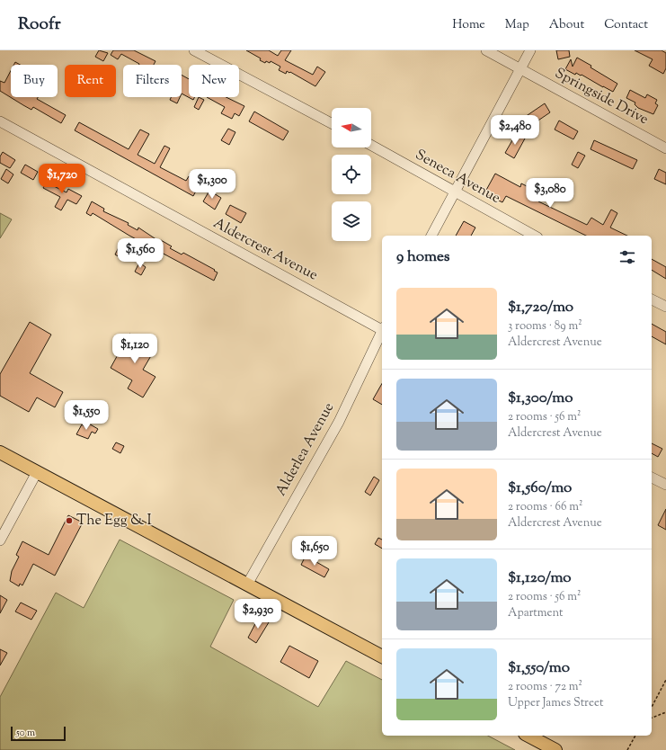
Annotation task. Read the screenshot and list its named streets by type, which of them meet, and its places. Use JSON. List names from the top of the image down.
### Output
{
  "streets": {
    "street": [
      "Springside Drive",
      "Seneca Avenue",
      "Aldercrest Avenue",
      "Alderlea Avenue"
    ]
  },
  "places": ["The Egg & I"],
  "scale_bar": "50 m",
  "north": "left",
  "page": {
    "header": "Roofr",
    "nav": [
      "Home",
      "Map",
      "About",
      "Contact"
    ],
    "chip": [
      "Buy",
      "Rent",
      "Filters",
      "New"
    ],
    "price": [
      "$2,480",
      "$1,720",
      "$1,300",
      "$3,080",
      "$1,560",
      "$1,120",
      "$1,550",
      "$1,650",
      "$2,930"
    ],
    "heading": "9 homes",
    "list": [
      {
        "name": "$1,720/mo",
        "note": "3 rooms · 89 m² · Aldercrest Avenue"
      },
      {
        "name": "$1,300/mo",
        "note": "2 rooms · 56 m² · Aldercrest Avenue"
      },
      {
        "name": "$1,560/mo",
        "note": "2 rooms · 66 m² · Aldercrest Avenue"
      },
      {
        "name": "$1,120/mo",
        "note": "2 rooms · 56 m² · Apartment"
      },
      {
        "name": "$1,550/mo",
        "note": "2 rooms · 72 m² · Upper James Street"
      }
    ],
    "scale": "50 m"
  }
}
